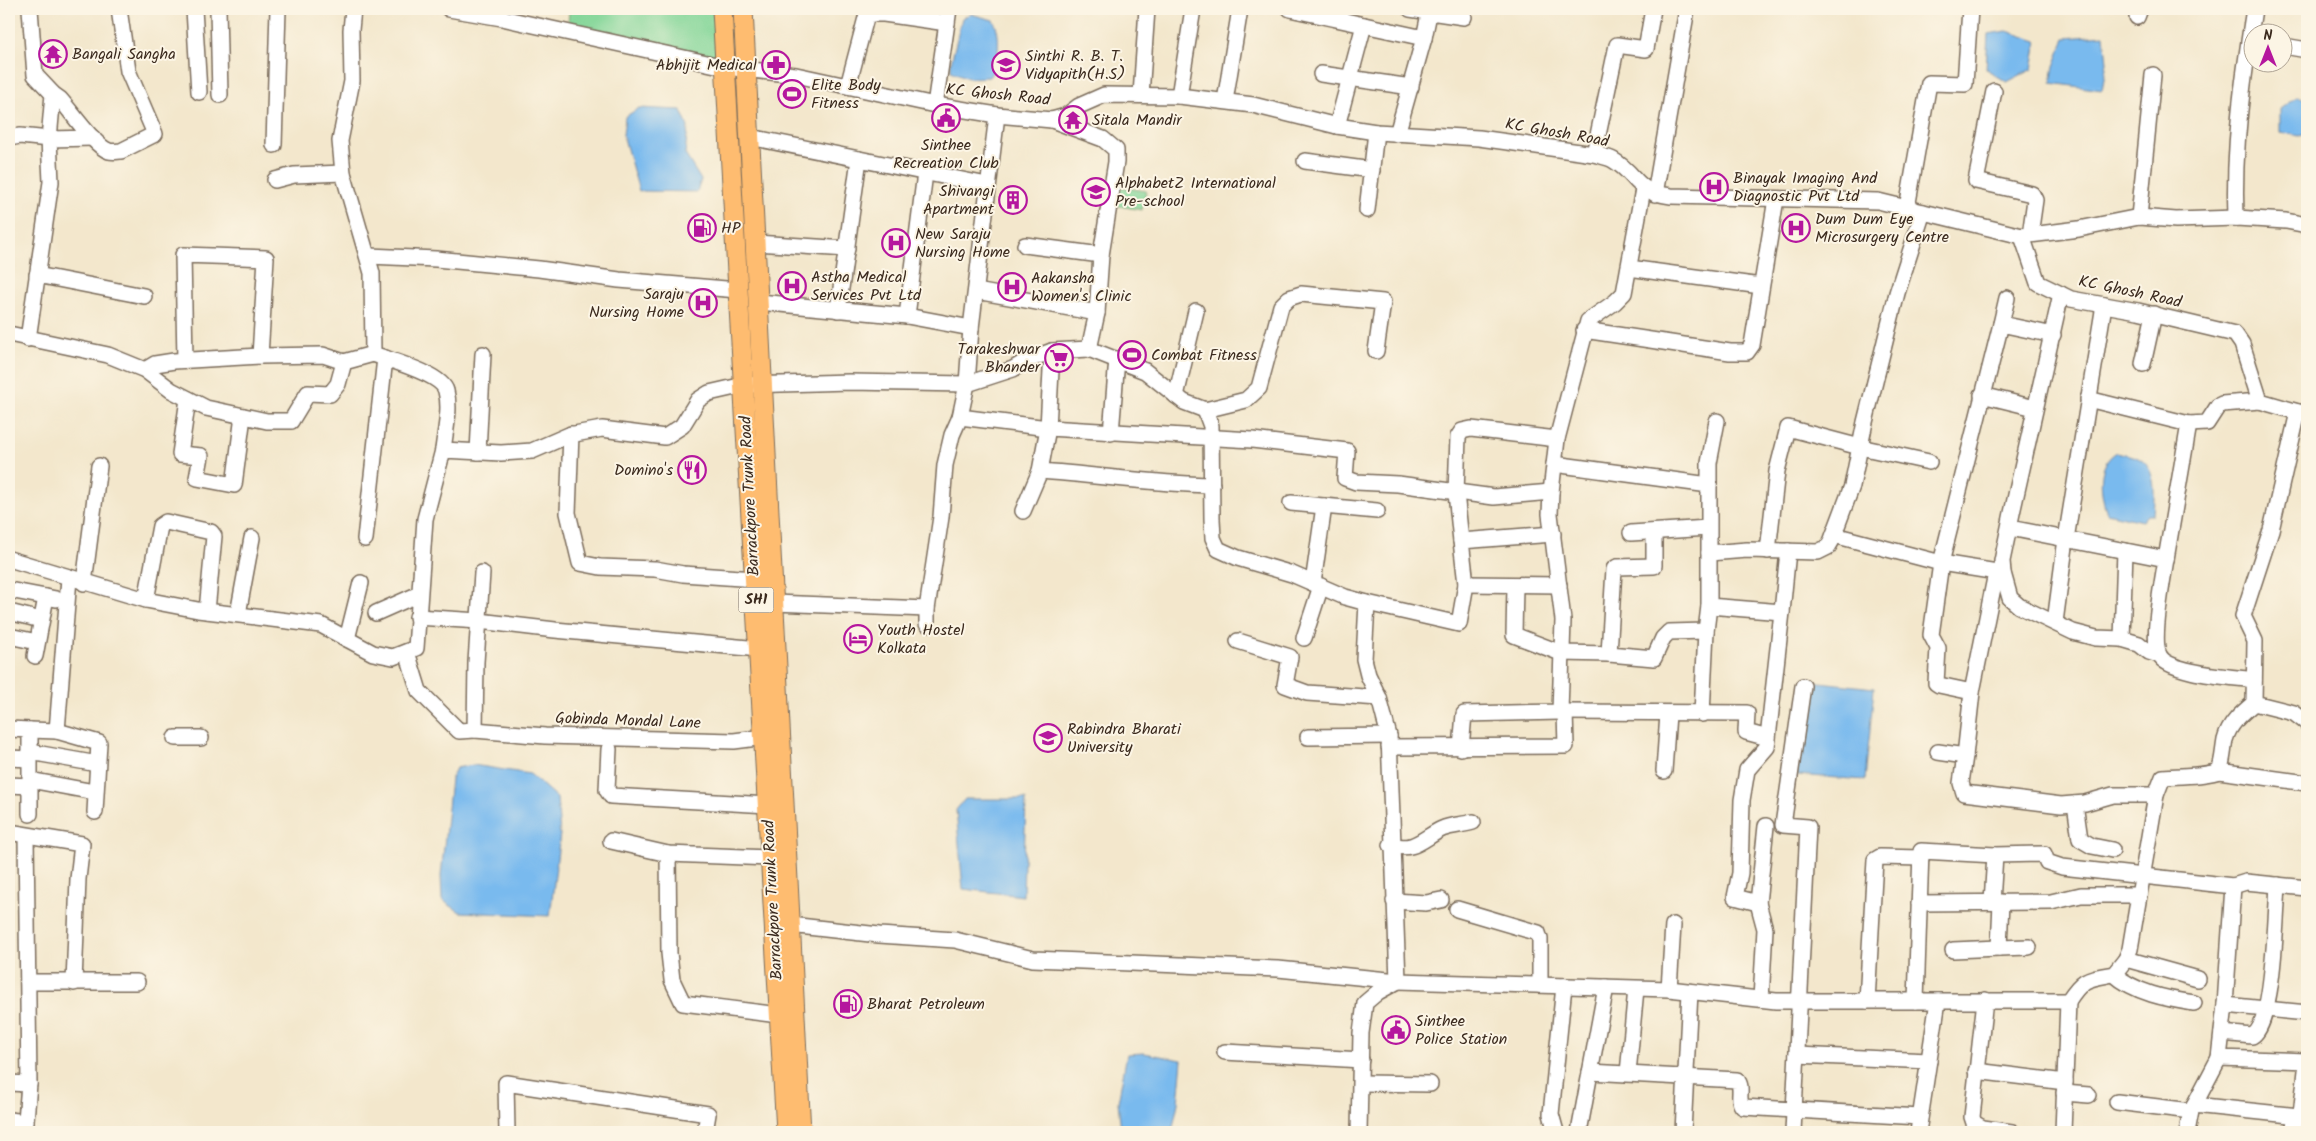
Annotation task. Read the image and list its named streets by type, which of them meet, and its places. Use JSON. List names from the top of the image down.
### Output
{
  "streets": {
    "main road": ["Barrackpore Trunk Road", "SH1"],
    "street": ["KC Ghosh Road", "Gobinda Mondal Lane"]
  },
  "crossings": [
    ["KC Ghosh Road", "Barrackpore Trunk Road"],
    ["Barrackpore Trunk Road", "Gobinda Mondal Lane"]
  ],
  "places": {
    "temple": ["Bangali Sangha", "Sitala Mandir"],
    "pharmacy": ["Abhijit Medical"],
    "school or university": ["Sinthi R. B. T. Vidyapith(H.S)", "AlphabetZ International Pre-school", "Rabindra Bharati University"],
    "sports": ["Elite Body Fitness", "Combat Fitness"],
    "public building": ["Sinthee Recreation Club", "Sinthee Police Station"],
    "hospital": [
      "Binayak Imaging And Diagnostic Pvt Ltd",
      "Dum Dum Eye Microsurgery Centre",
      "New Saraju Nursing Home",
      "Astha Medical Services Pvt Ltd",
      "Aakansha Women's Clinic",
      "Saraju Nursing Home"
    ],
    "building": ["Shivangi Apartment"],
    "fuel station": ["HP", "Bharat Petroleum"],
    "supermarket": ["Tarakeshwar Bhander"],
    "restaurant": ["Domino's"],
    "hotel": ["Youth Hostel Kolkata"]
  },
  "north": "top"
}
